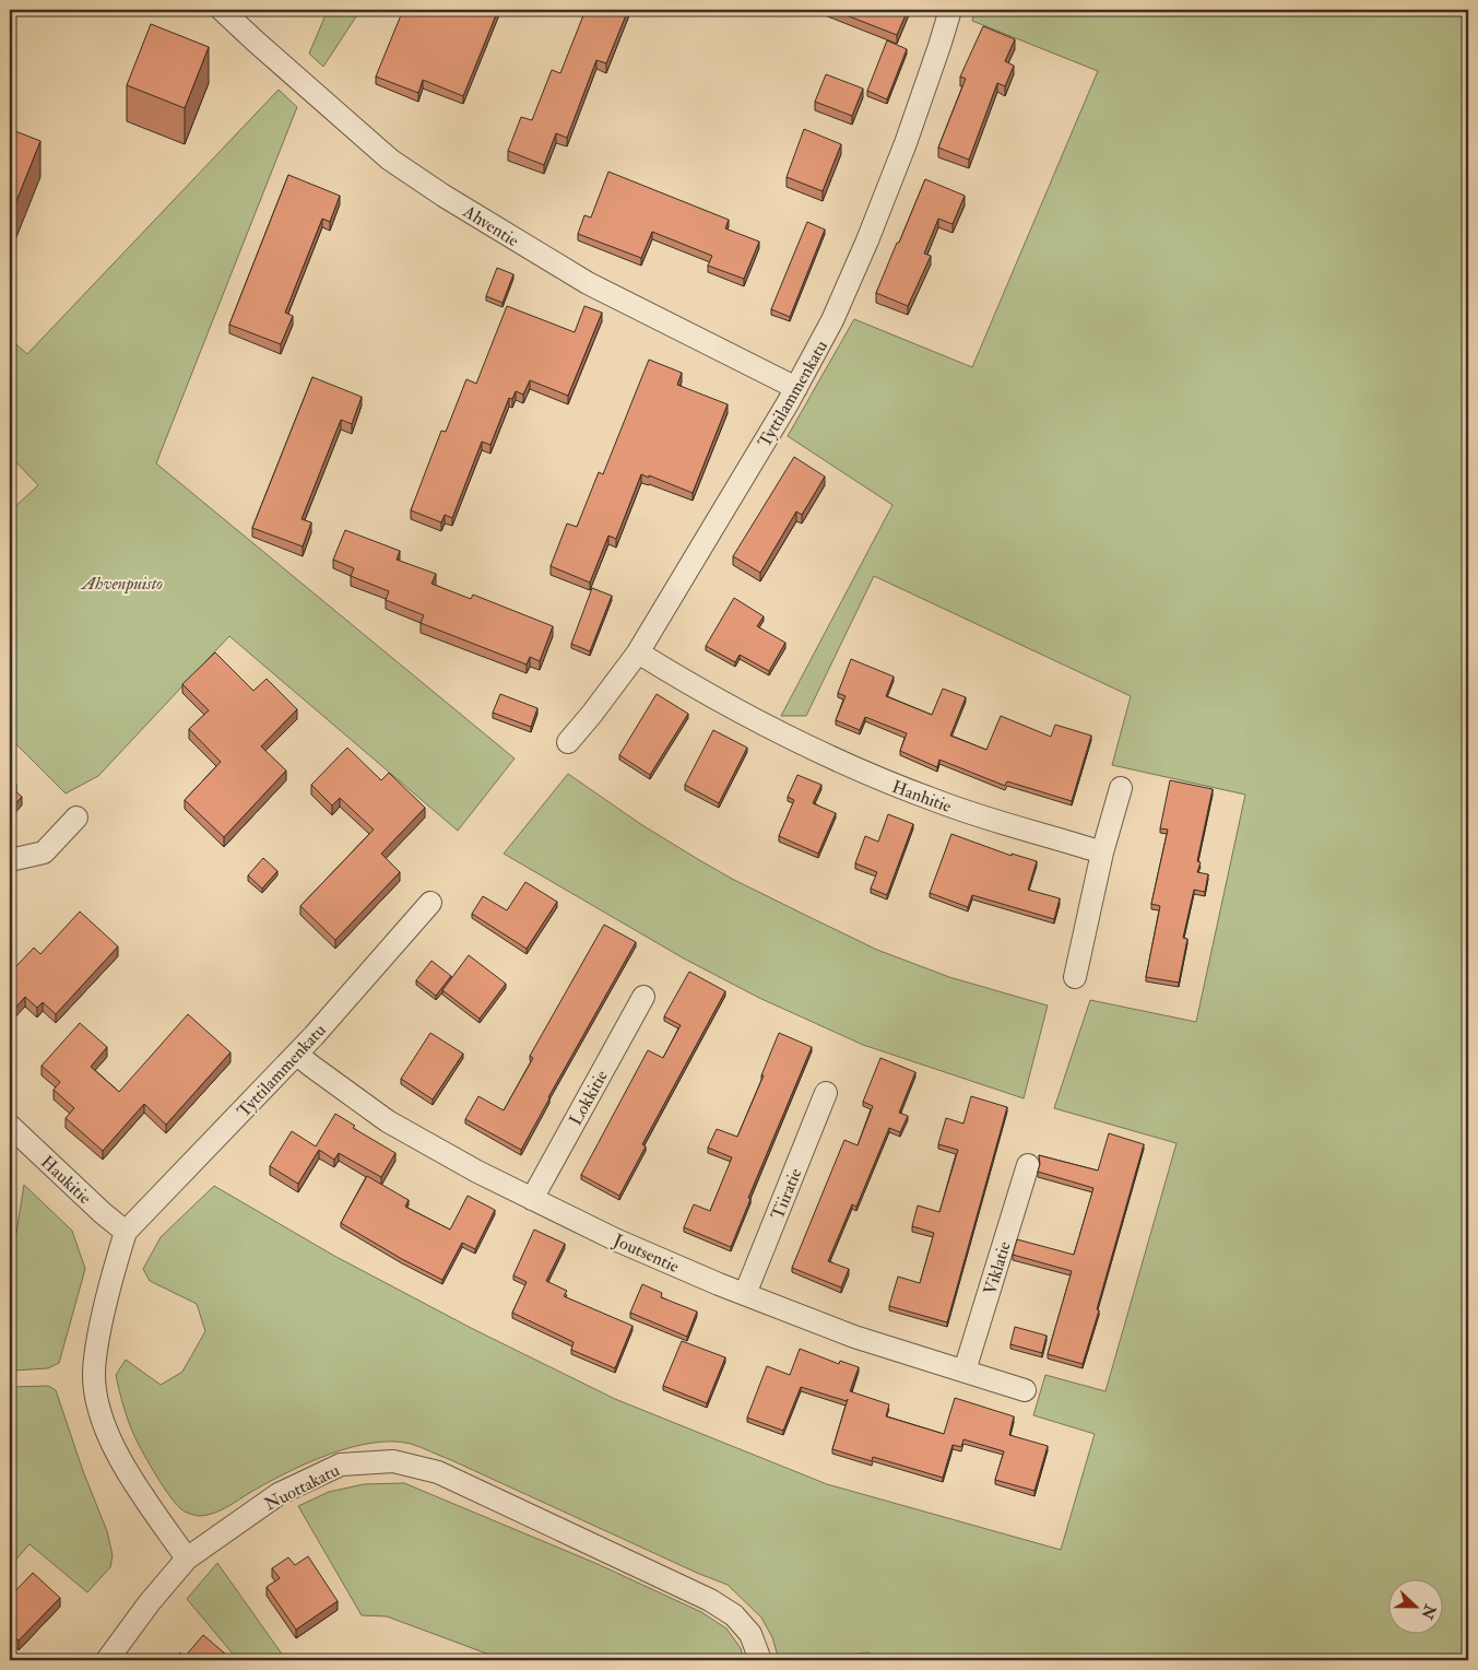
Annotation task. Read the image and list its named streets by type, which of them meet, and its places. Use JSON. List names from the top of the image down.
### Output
{
  "streets": {
    "street": [
      "Ahventie",
      "Tyttilammenkatu",
      "Hanhitie",
      "Lokkitie",
      "Haukitie",
      "Tiiratie",
      "Joutsentie",
      "Viklatie",
      "Nuottakatu"
    ]
  },
  "crossings": [
    ["Ahventie", "Tyttilammenkatu"],
    ["Tyttilammenkatu", "Hanhitie"],
    ["Tyttilammenkatu", "Haukitie"],
    ["Tyttilammenkatu", "Joutsentie"],
    ["Lokkitie", "Joutsentie"],
    ["Tiiratie", "Joutsentie"],
    ["Joutsentie", "Viklatie"]
  ],
  "parks": ["Ahvenpuisto"],
  "north": "right"
}
